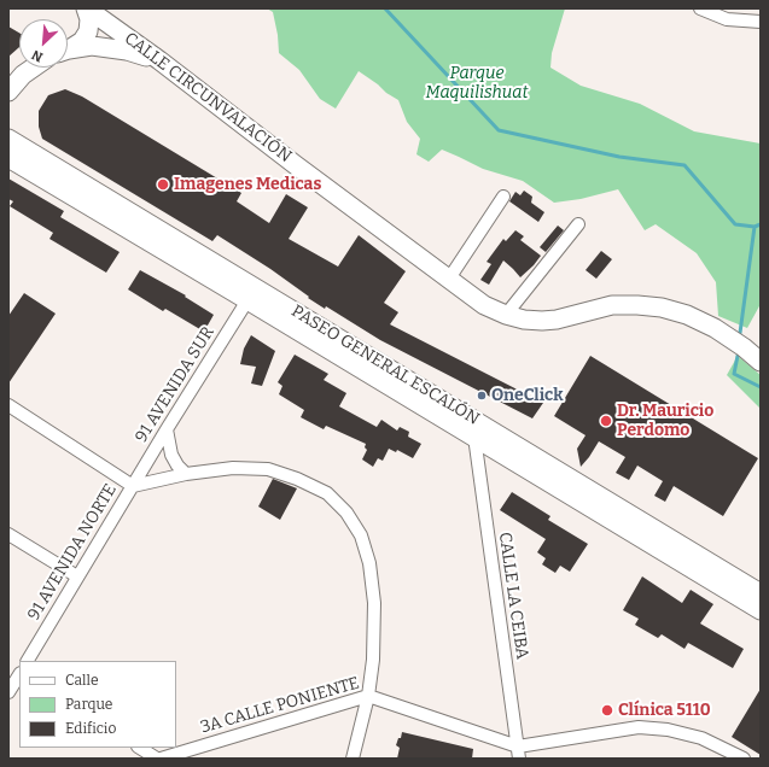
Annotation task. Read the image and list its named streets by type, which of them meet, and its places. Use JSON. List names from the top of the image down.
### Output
{
  "streets": {
    "main road": ["CALLE CIRCUNVALACIÓN", "PASEO GENERAL ESCALÓN"],
    "street": [
      "91 AVENIDA SUR",
      "91 AVENIDA NORTE",
      "CALLE LA CEIBA",
      "3A CALLE PONIENTE"
    ]
  },
  "crossings": [
    ["PASEO GENERAL ESCALÓN", "91 AVENIDA SUR"],
    ["PASEO GENERAL ESCALÓN", "CALLE LA CEIBA"],
    ["91 AVENIDA SUR", "91 AVENIDA NORTE"],
    ["CALLE LA CEIBA", "3A CALLE PONIENTE"]
  ],
  "parks": ["Parque Maquilishuat"],
  "places": [
    "Imagenes Medicas",
    "OneClick",
    "Dr. Mauricio Perdomo",
    "Clínica 5110"
  ],
  "legend": ["Calle", "Parque", "Edificio"],
  "north": "bottom left"
}
